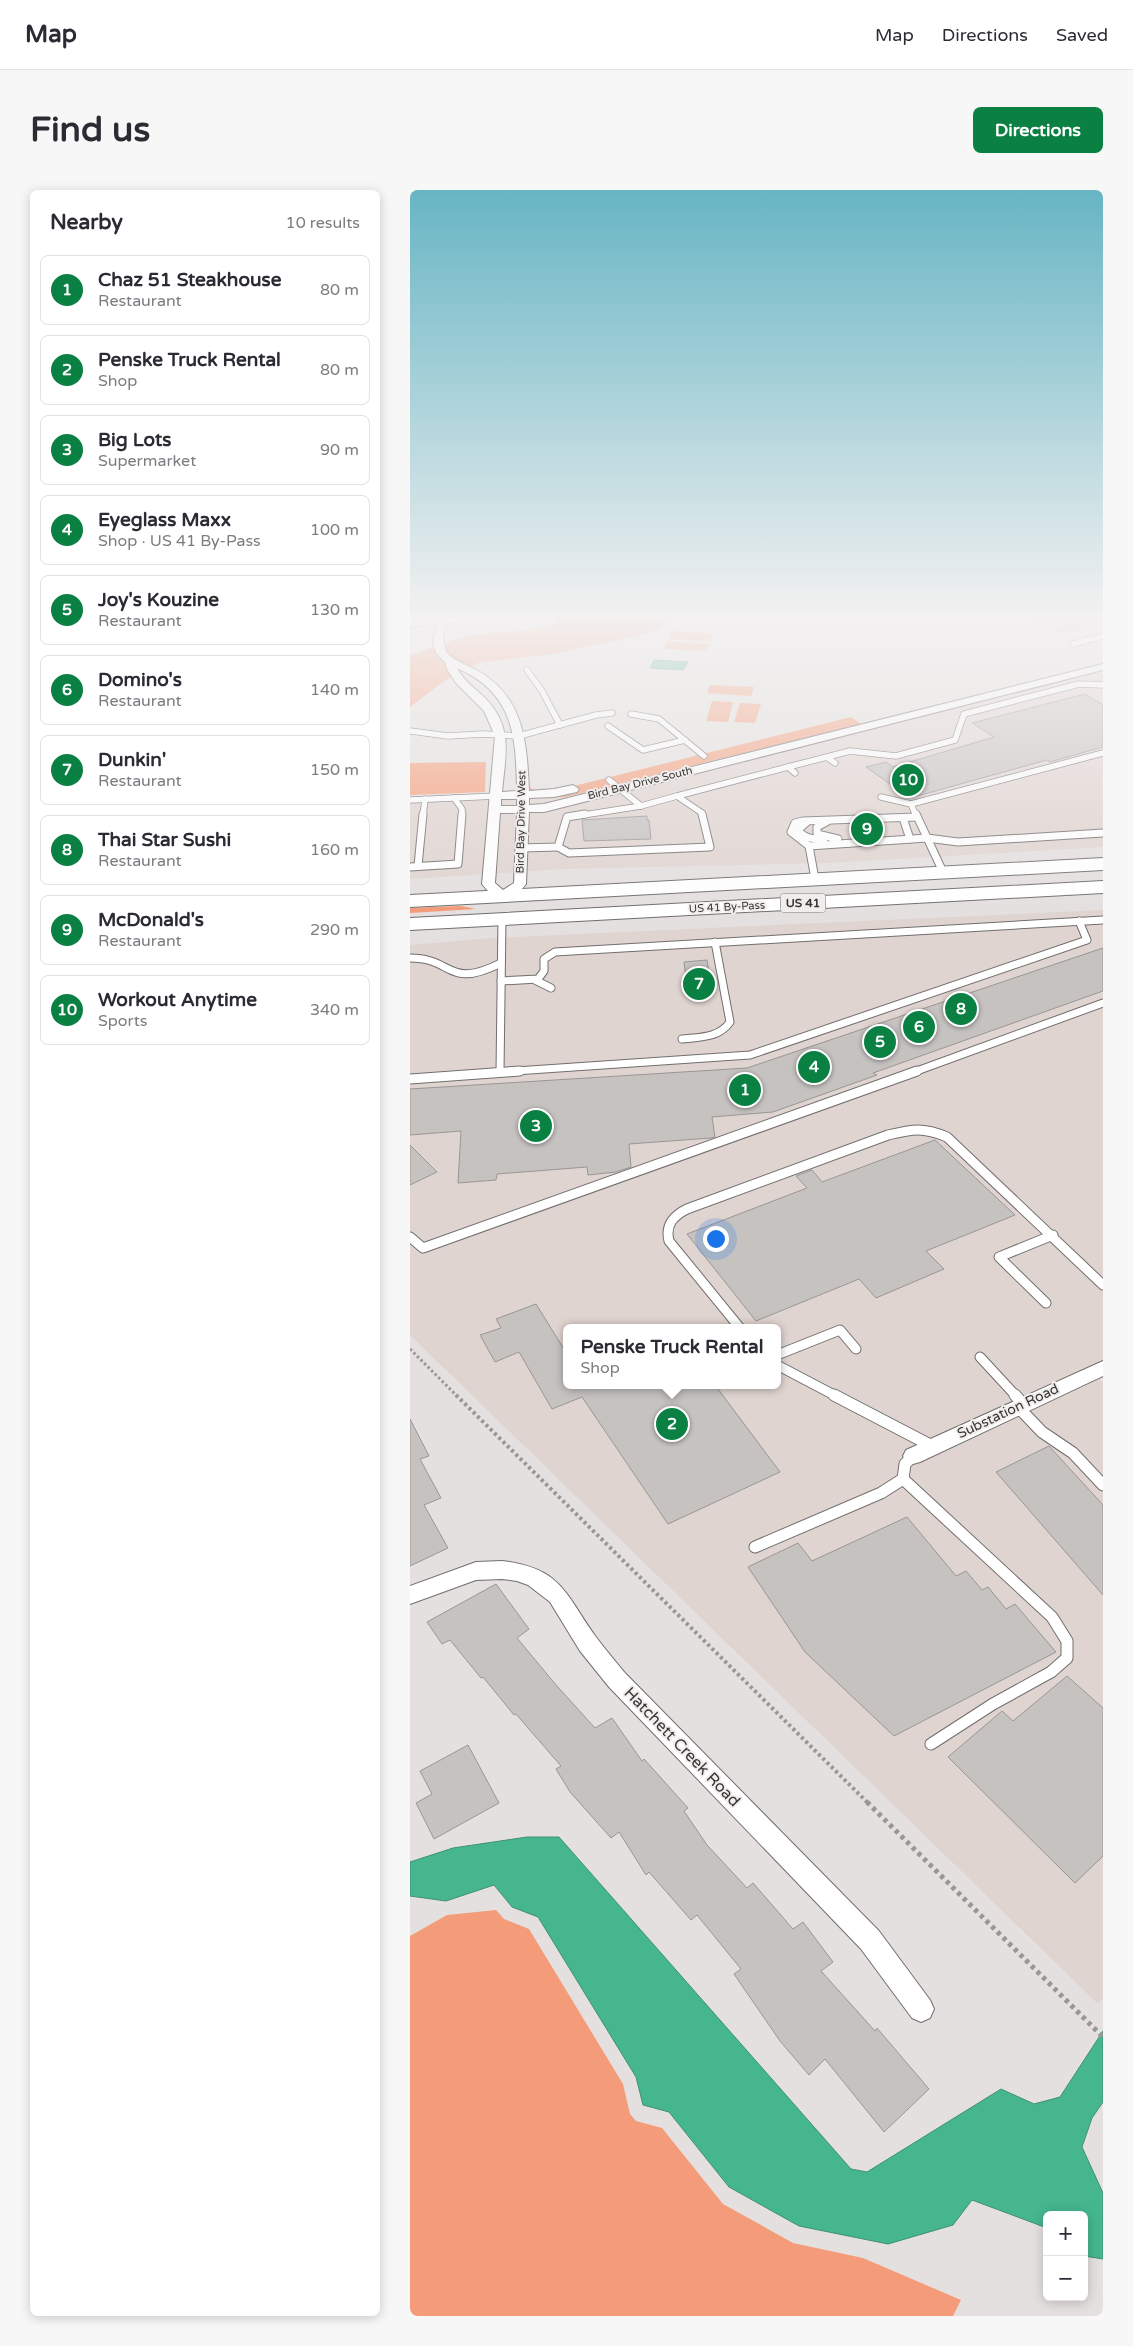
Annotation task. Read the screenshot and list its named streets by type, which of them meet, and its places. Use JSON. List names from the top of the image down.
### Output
{
  "streets": {
    "main road": ["US 41", "US 41 By-Pass"],
    "street": [
      "Bird Bay Drive South",
      "Bird Bay Drive West",
      "Substation Road",
      "Hatchett Creek Road"
    ]
  },
  "crossings": [
    ["Bird Bay Drive South", "Bird Bay Drive West"],
    ["Bird Bay Drive West", "US 41 By-Pass"]
  ],
  "page": {
    "header": "Map",
    "nav": ["Map", "Directions", "Saved"],
    "buttons": "Directions",
    "title": "Find us",
    "heading": ["Nearby", "10 results"],
    "list": [
      {
        "mark": "1",
        "name": "Chaz 51 Steakhouse",
        "note": "Restaurant",
        "value": "80 m"
      },
      {
        "mark": "2",
        "name": "Penske Truck Rental",
        "note": "Shop",
        "value": "80 m"
      },
      {
        "mark": "3",
        "name": "Big Lots",
        "note": "Supermarket",
        "value": "90 m"
      },
      {
        "mark": "4",
        "name": "Eyeglass Maxx",
        "note": "Shop · US 41 By-Pass",
        "value": "100 m"
      },
      {
        "mark": "5",
        "name": "Joy's Kouzine",
        "note": "Restaurant",
        "value": "130 m"
      },
      {
        "mark": "6",
        "name": "Domino's",
        "note": "Restaurant",
        "value": "140 m"
      },
      {
        "mark": "7",
        "name": "Dunkin'",
        "note": "Restaurant",
        "value": "150 m"
      },
      {
        "mark": "8",
        "name": "Thai Star Sushi",
        "note": "Restaurant",
        "value": "160 m"
      },
      {
        "mark": "9",
        "name": "McDonald's",
        "note": "Restaurant",
        "value": "290 m"
      },
      {
        "mark": "10",
        "name": "Workout Anytime",
        "note": "Sports",
        "value": "340 m"
      }
    ],
    "pins": [
      "10",
      "9",
      "7",
      "8",
      "6",
      "5",
      "4",
      "1",
      "3",
      "2"
    ],
    "popup": ["Penske Truck Rental", "Shop"],
    "map_buttons": ["+", "−"]
  }
}
